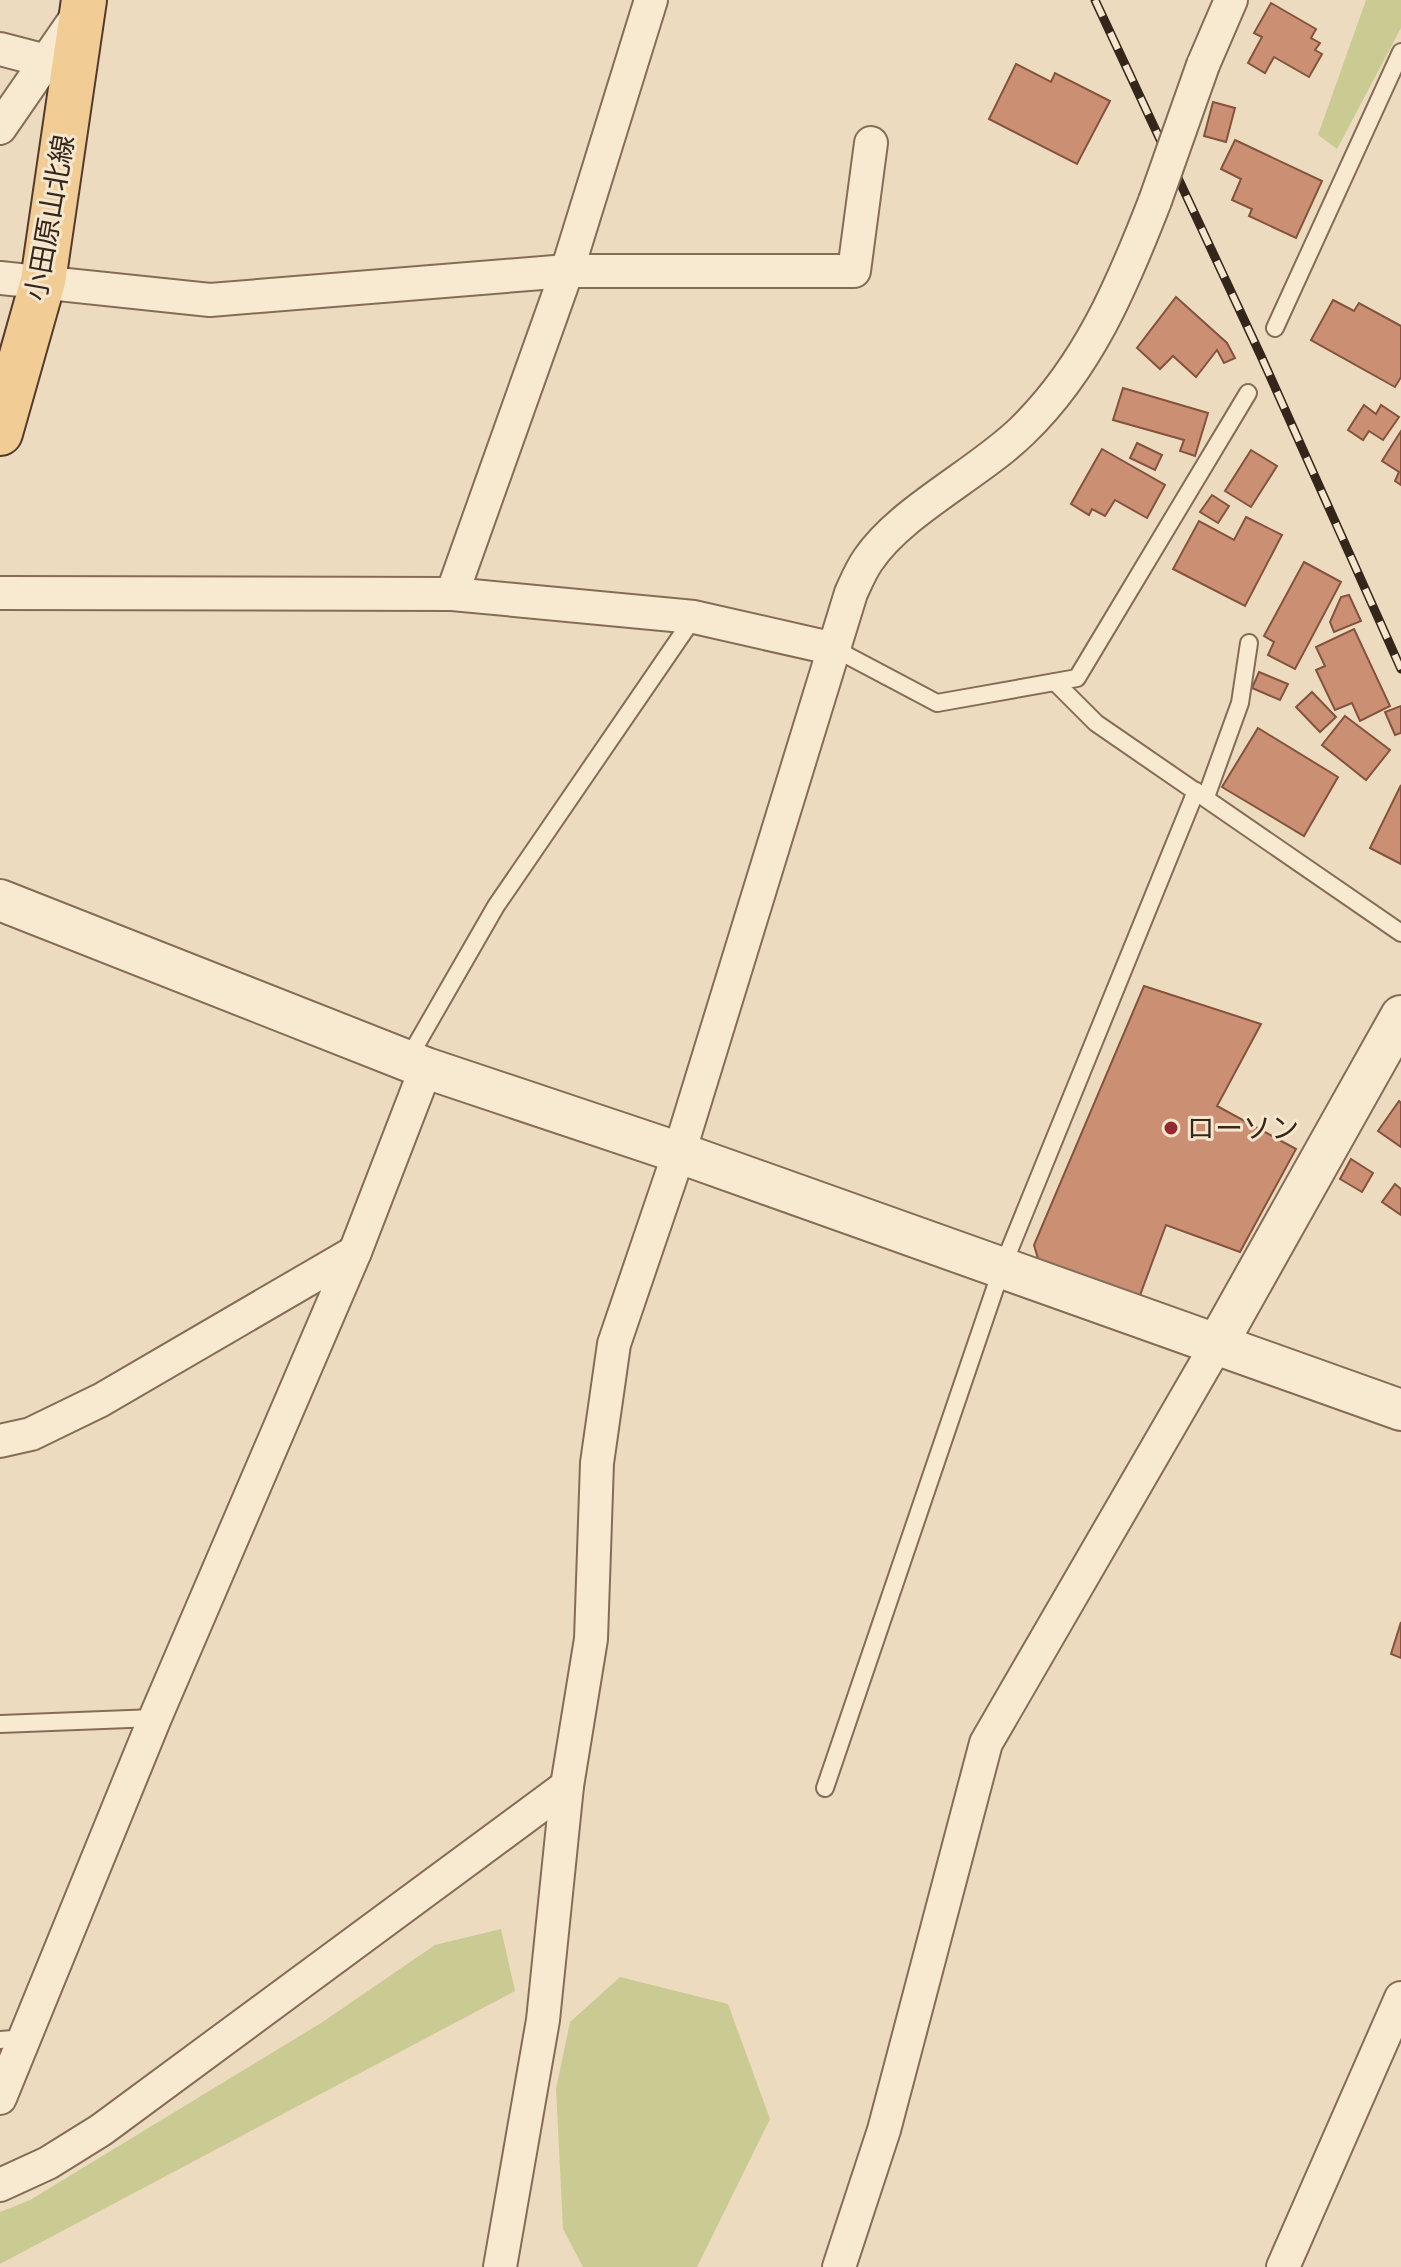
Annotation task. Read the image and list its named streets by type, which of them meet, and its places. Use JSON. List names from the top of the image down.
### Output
{
  "streets": {
    "main road": ["小田原山北線"]
  },
  "places": ["ローソン"]
}
